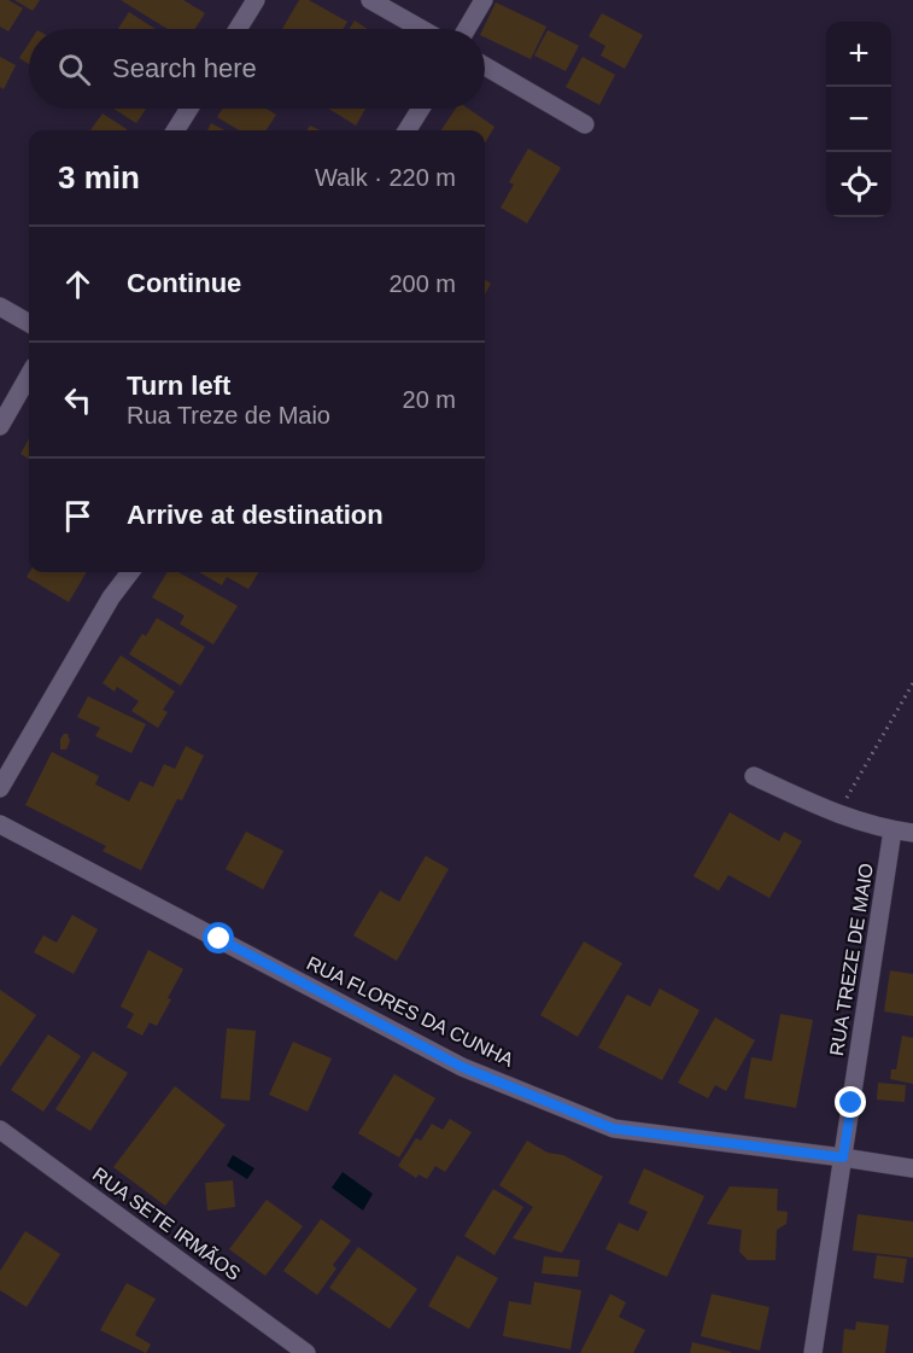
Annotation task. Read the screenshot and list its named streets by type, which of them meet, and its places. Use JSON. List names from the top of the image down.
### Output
{
  "streets": {
    "street": ["RUA TREZE DE MAIO", "RUA FLORES DA CUNHA", "RUA SETE IRMÃOS"]
  },
  "crossings": [
    ["RUA TREZE DE MAIO", "RUA FLORES DA CUNHA"]
  ],
  "page": {
    "map_buttons": ["+", "−"],
    "search": "Search here",
    "heading": ["3 min", "Walk · 220 m"],
    "list": [
      ["Continue", "200 m"],
      ["Turn left", "Rua Treze de Maio", "20 m"],
      "Arrive at destination"
    ]
  }
}
